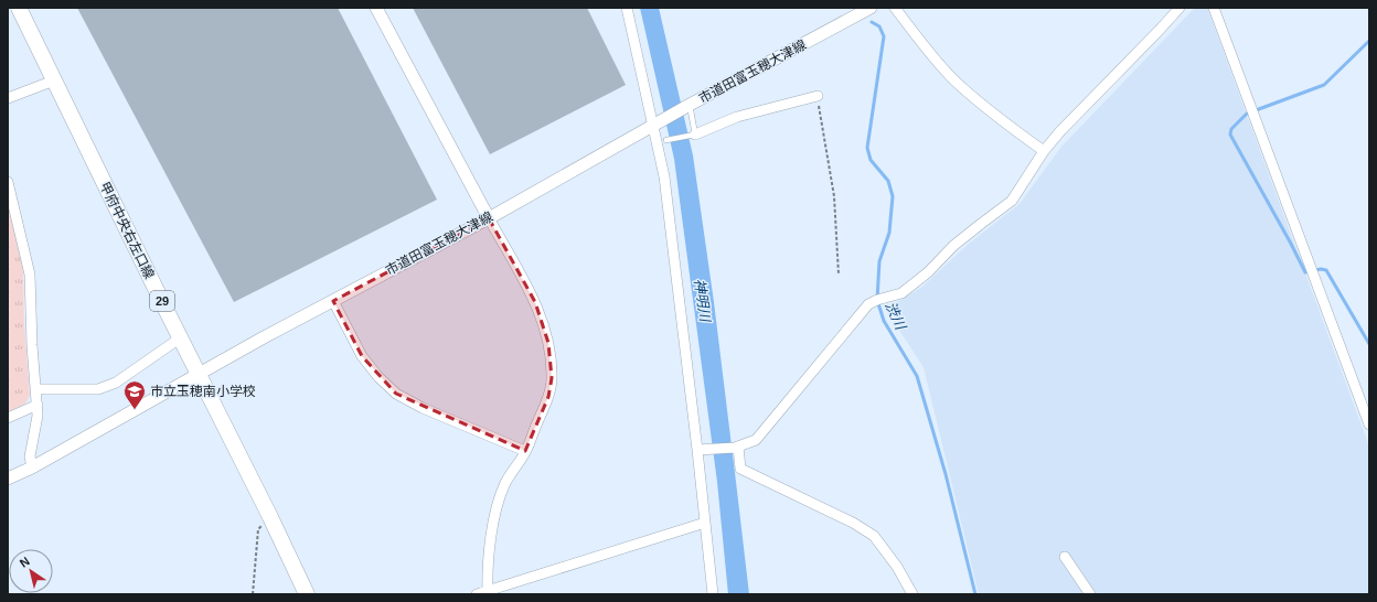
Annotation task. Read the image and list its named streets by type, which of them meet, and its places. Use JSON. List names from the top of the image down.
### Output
{
  "streets": {
    "main road": ["甲府中央右左口線", "29"],
    "street": ["市道田富玉穂大津線"]
  },
  "crossings": [
    ["市道田富玉穂大津線", "甲府中央右左口線"]
  ],
  "water": ["神明川", "渋川"],
  "places": {
    "school or university": ["市立玉穂南小学校"]
  },
  "north": "top left"
}
